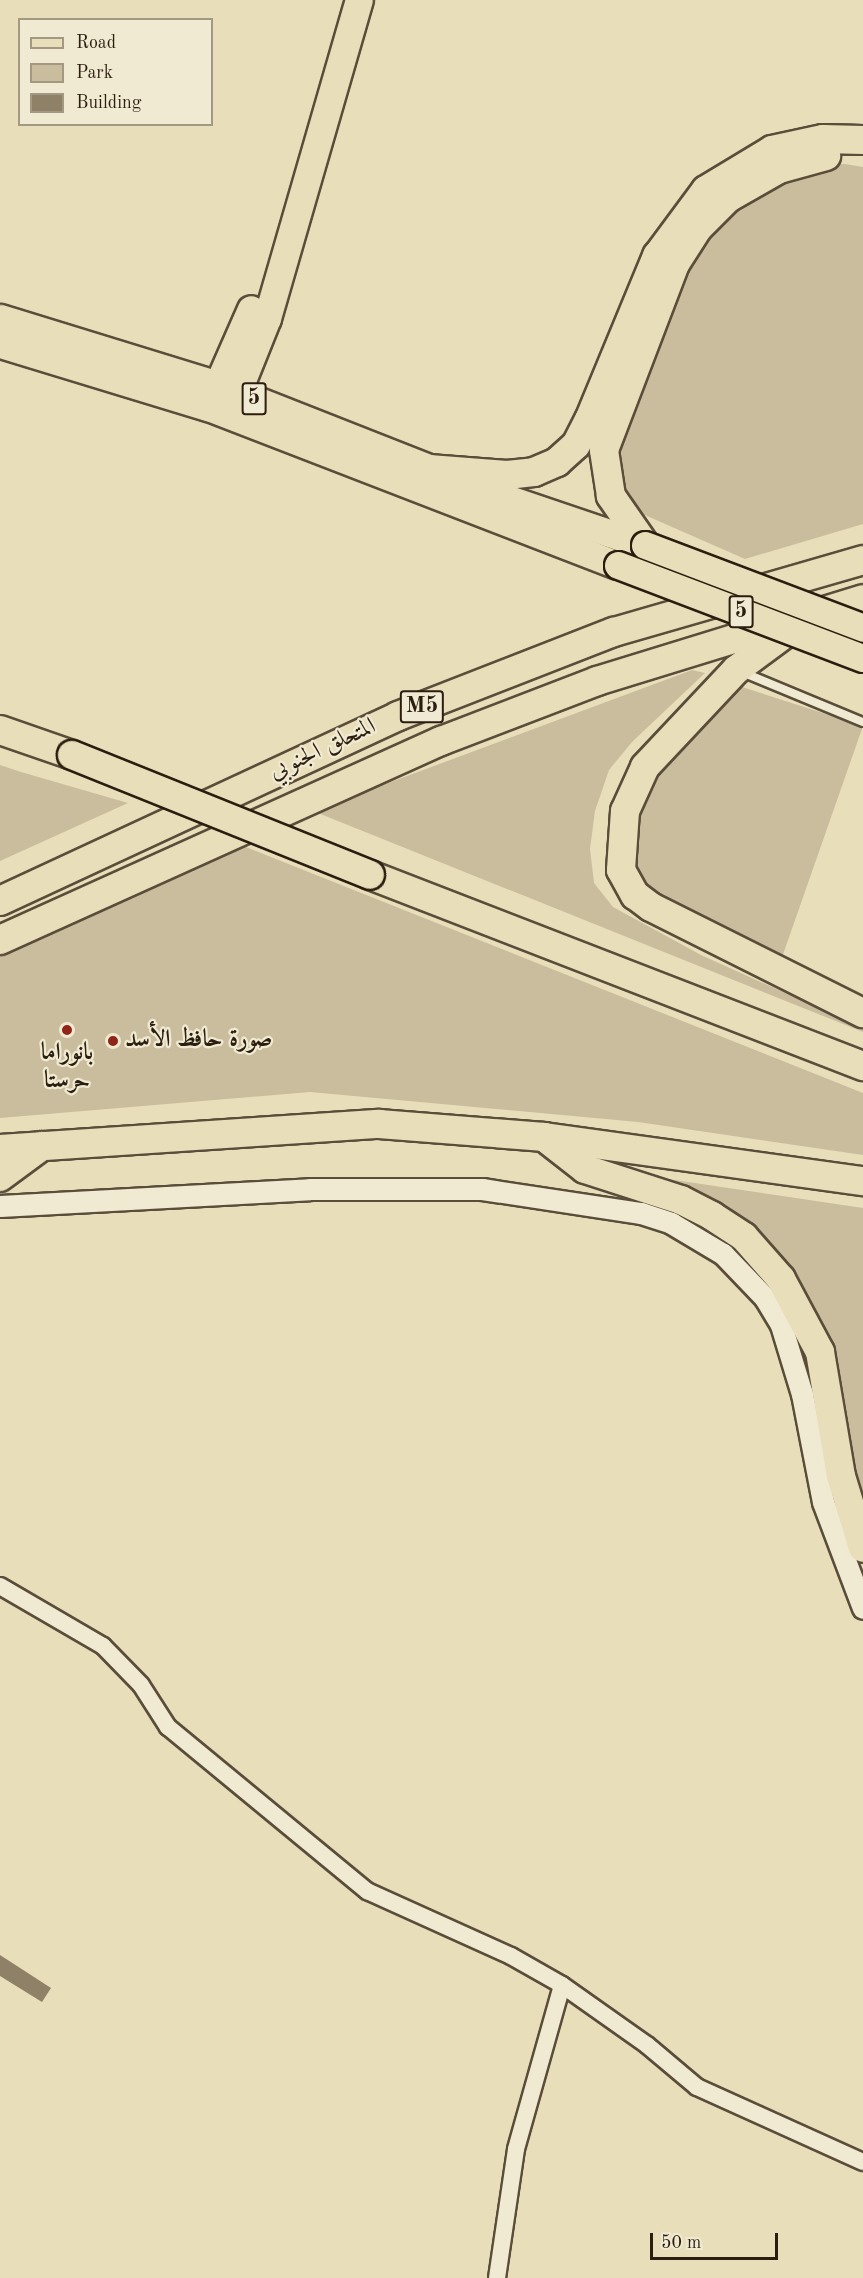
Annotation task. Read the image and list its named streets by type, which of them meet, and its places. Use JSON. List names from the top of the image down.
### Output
{
  "streets": {
    "highway": ["M5", "المتحلق الجنوبي"],
    "main road": ["5"]
  },
  "places": ["بانوراما حرستا", "صورة حافظ الأسد"],
  "legend": ["Road", "Park", "Building"],
  "scale_bar": "50 m"
}
